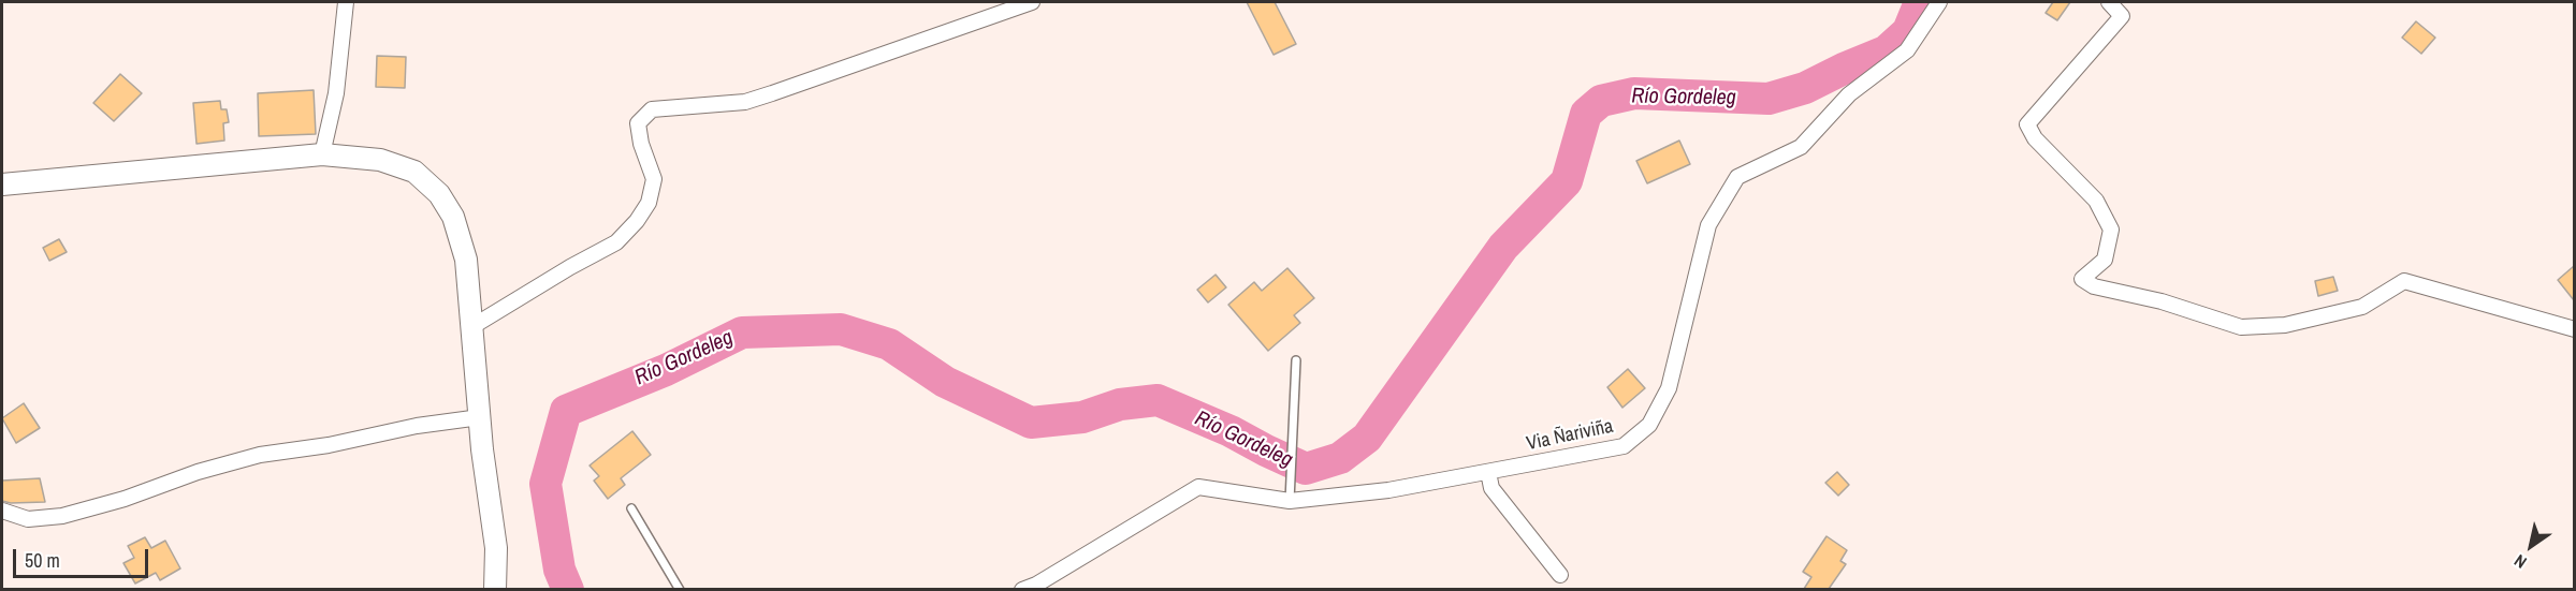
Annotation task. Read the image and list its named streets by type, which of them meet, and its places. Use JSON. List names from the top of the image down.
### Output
{
  "streets": {
    "street": ["Via Ñariviña"]
  },
  "water": ["Río Gordeleg"],
  "scale_bar": "50 m",
  "north": "bottom left"
}
